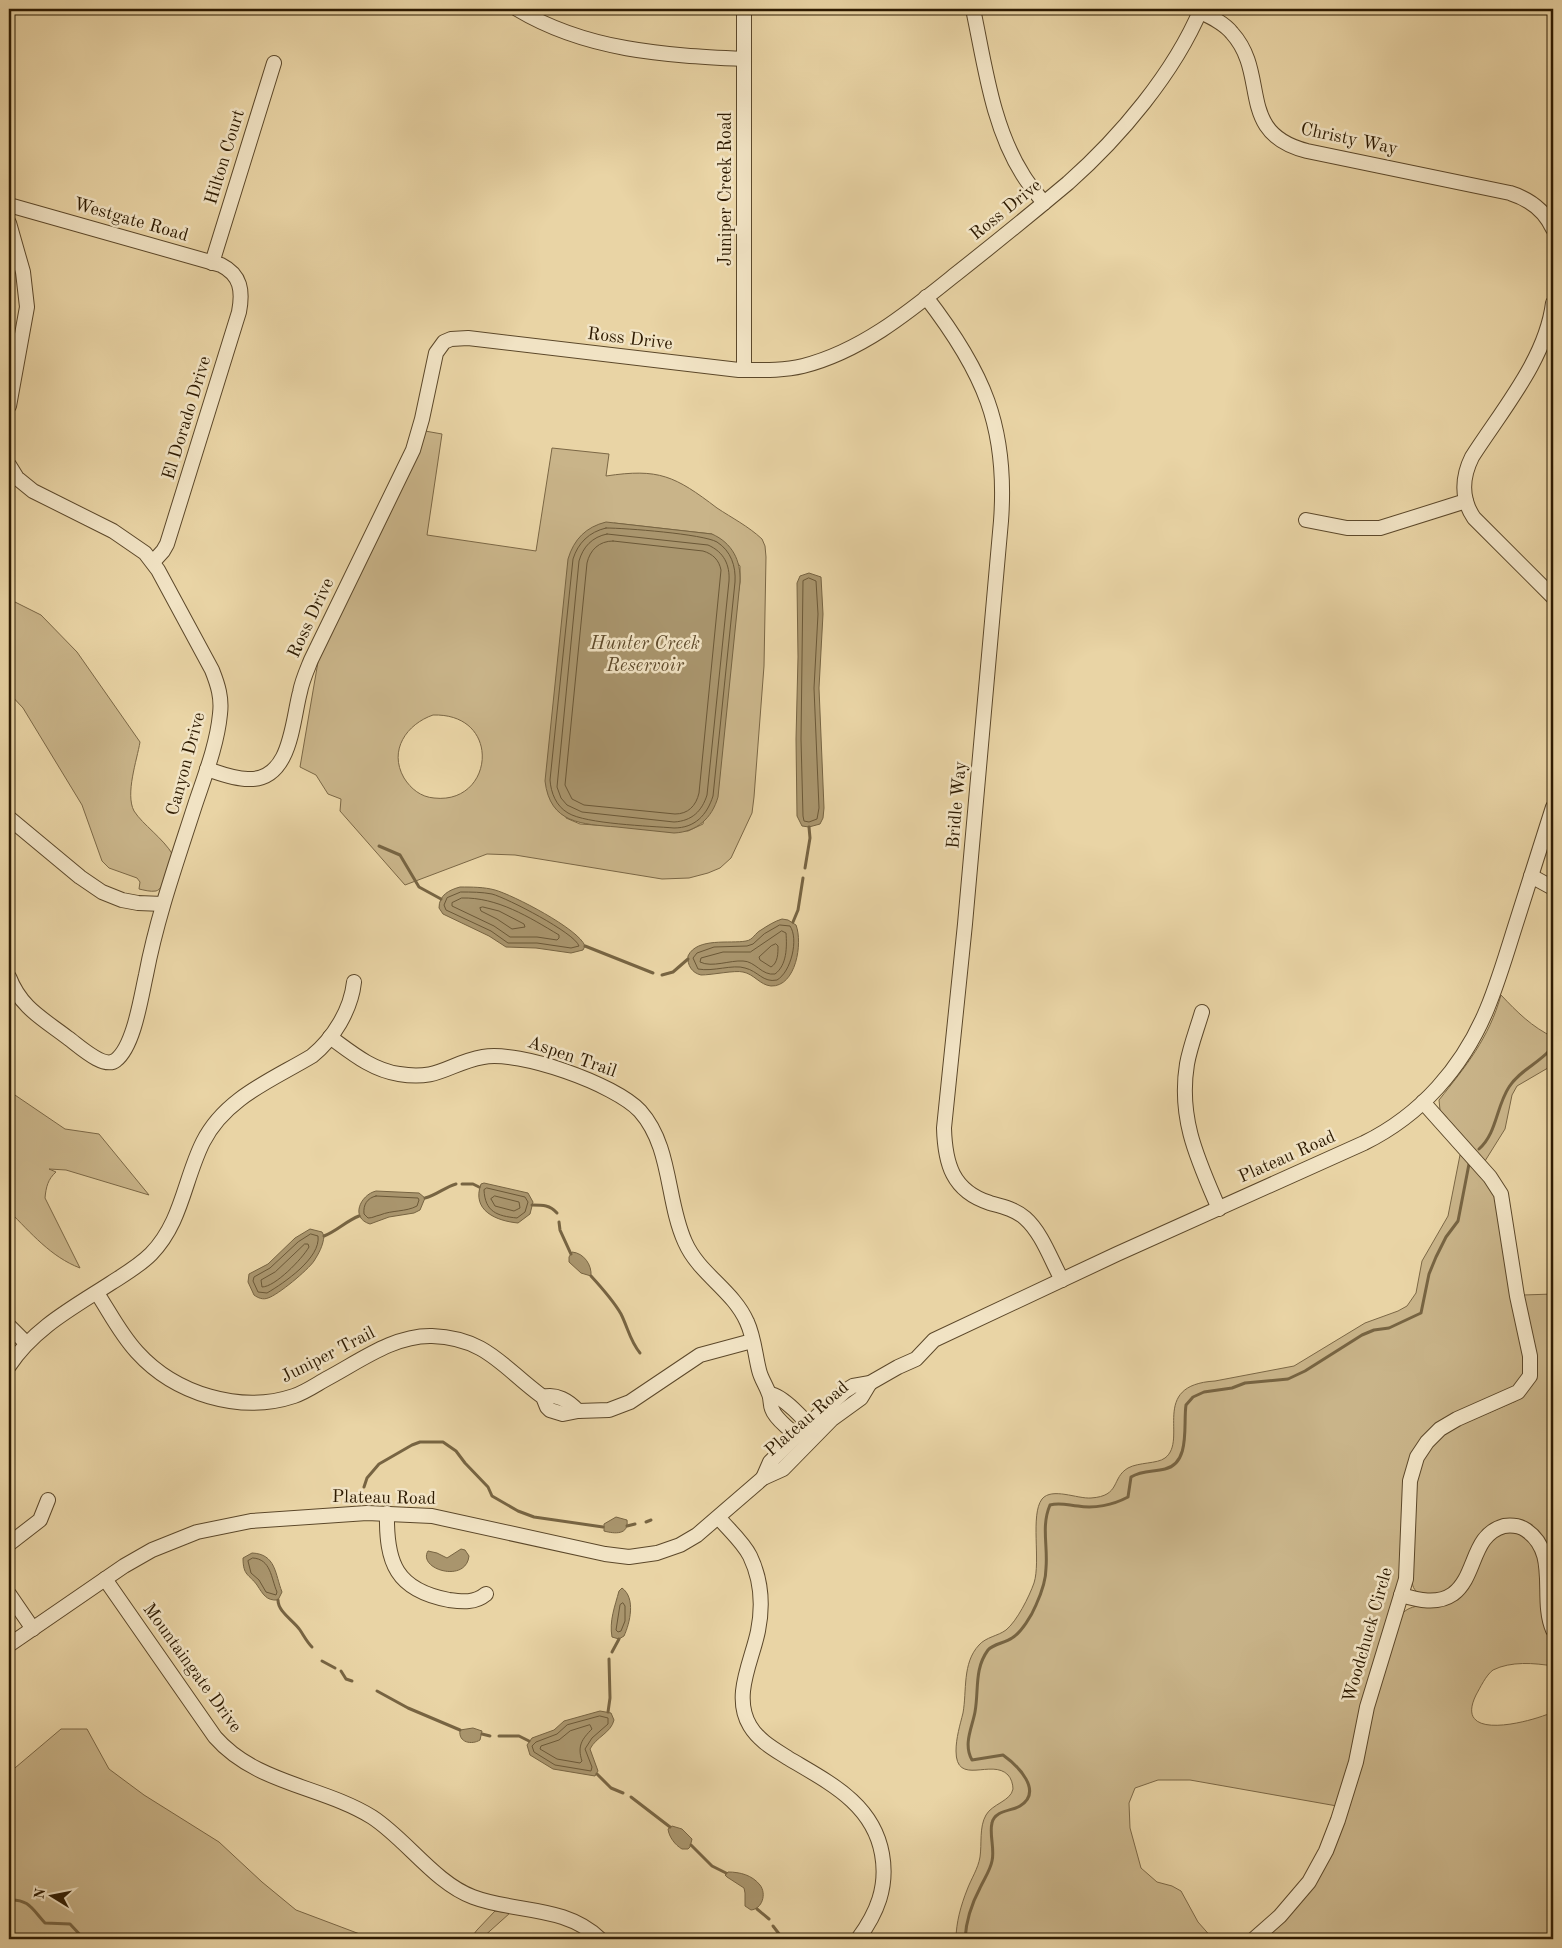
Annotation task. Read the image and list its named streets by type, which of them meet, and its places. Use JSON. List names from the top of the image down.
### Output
{
  "streets": {
    "street": [
      "Christy Way",
      "Hilton Court",
      "Juniper Creek Road",
      "Ross Drive",
      "Westgate Road",
      "El Dorado Drive",
      "Canyon Drive",
      "Bridle Way",
      "Aspen Trail",
      "Plateau Road",
      "Juniper Trail",
      "Woodchuck Circle",
      "Mountaingate Drive"
    ]
  },
  "crossings": [
    ["Christy Way", "Ross Drive"],
    ["Hilton Court", "Westgate Road"],
    ["Juniper Creek Road", "Ross Drive"],
    ["Ross Drive", "Canyon Drive"],
    ["Ross Drive", "Bridle Way"],
    ["Westgate Road", "El Dorado Drive"],
    ["El Dorado Drive", "Canyon Drive"],
    ["Bridle Way", "Plateau Road"],
    ["Aspen Trail", "Plateau Road"],
    ["Aspen Trail", "Juniper Trail"],
    ["Plateau Road", "Woodchuck Circle"],
    ["Plateau Road", "Mountaingate Drive"]
  ],
  "water": ["Hunter Creek Reservoir"],
  "north": "left"
}
